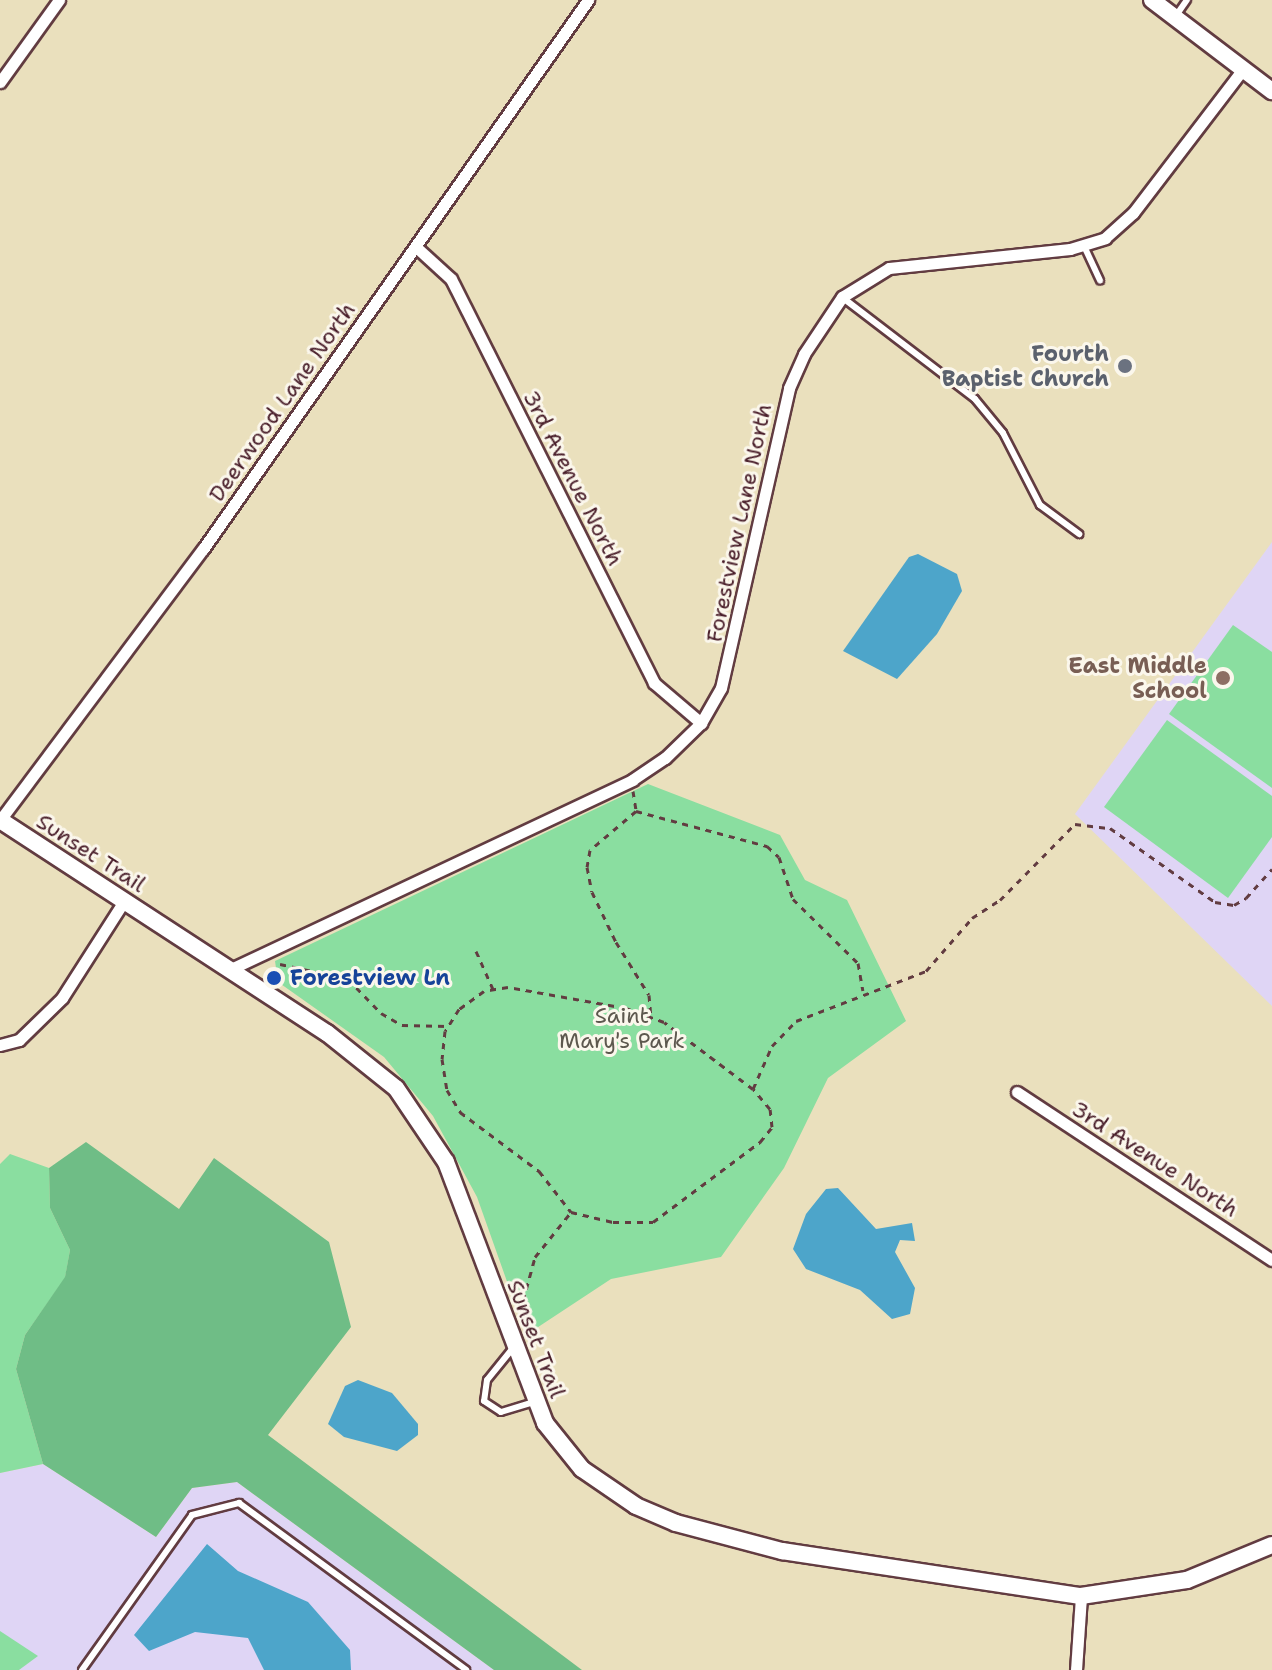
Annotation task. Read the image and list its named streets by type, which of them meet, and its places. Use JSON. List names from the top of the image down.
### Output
{
  "streets": {
    "street": [
      "Deerwood Lane North",
      "3rd Avenue North",
      "Forestview Lane North",
      "Sunset Trail"
    ]
  },
  "crossings": [
    ["Deerwood Lane North", "3rd Avenue North"],
    ["Deerwood Lane North", "Sunset Trail"],
    ["3rd Avenue North", "Forestview Lane North"],
    ["Forestview Lane North", "Sunset Trail"]
  ],
  "parks": ["Saint Mary's Park"],
  "places": ["Fourth Baptist Church", "East Middle School", "Forestview Ln"]
}
